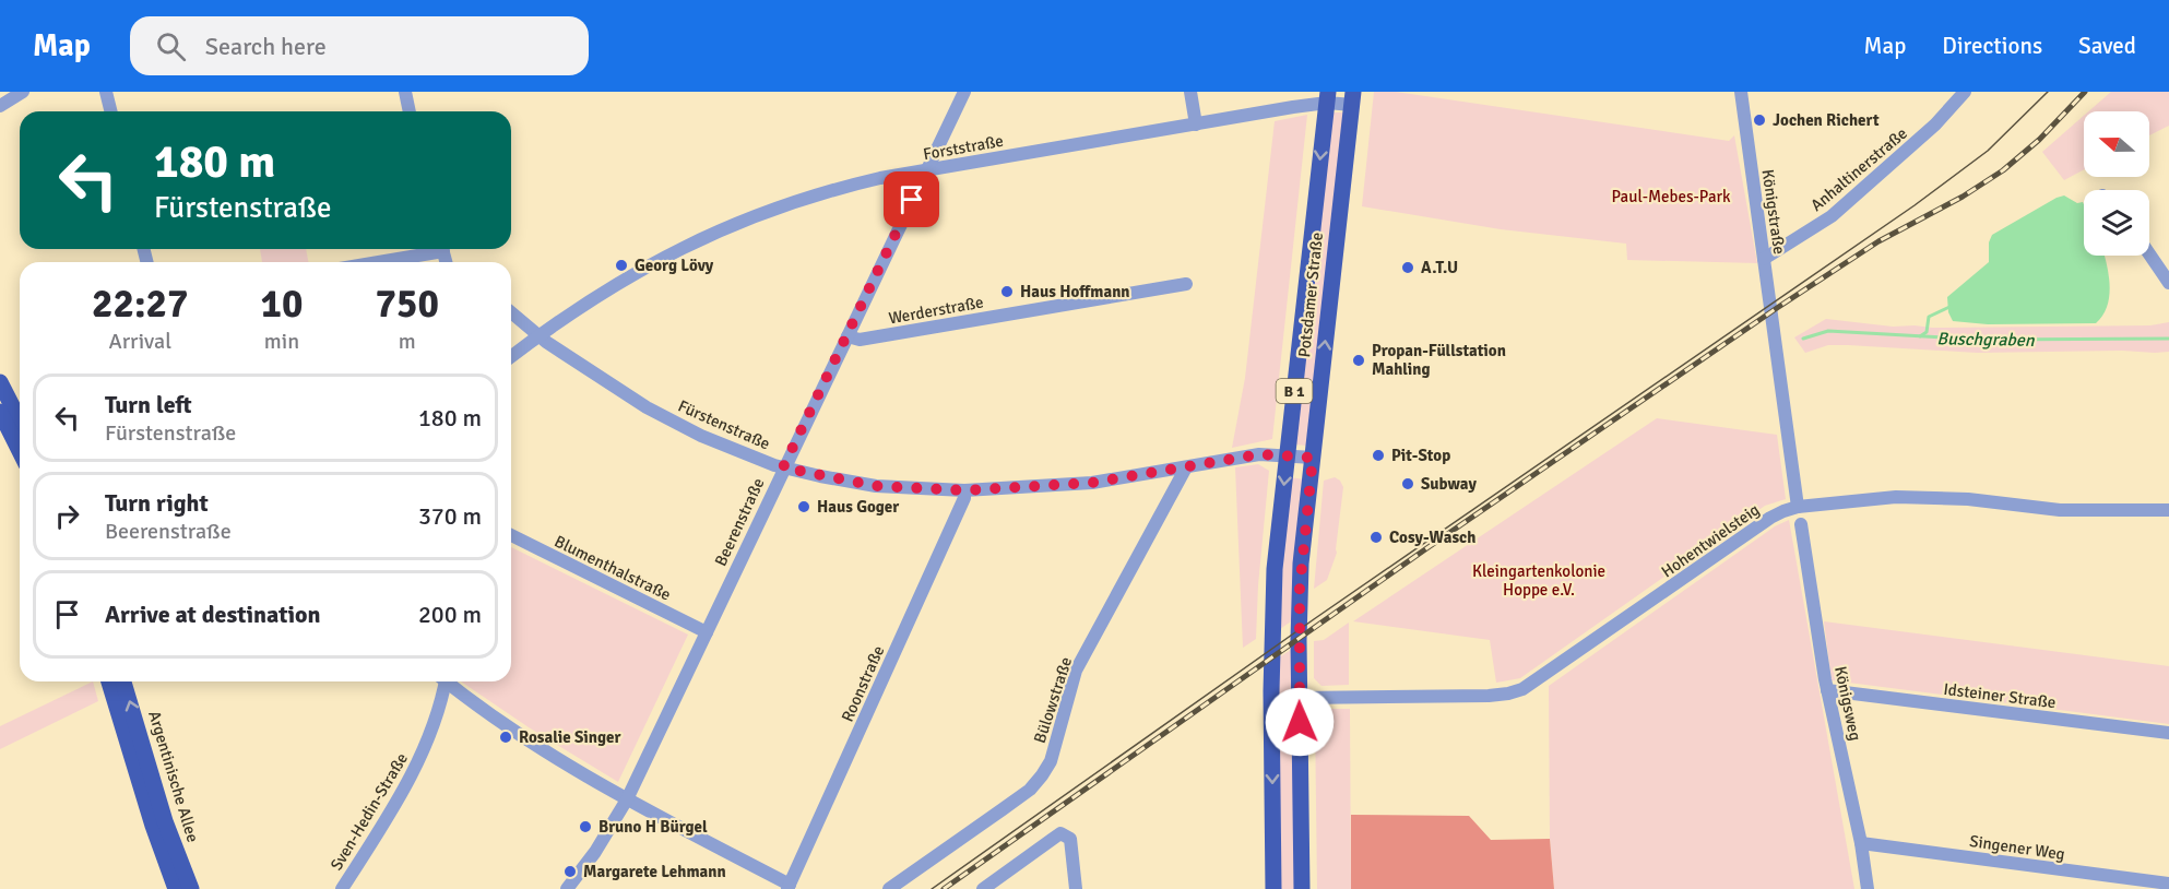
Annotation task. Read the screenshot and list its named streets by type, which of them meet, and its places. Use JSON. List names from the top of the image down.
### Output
{
  "streets": {
    "main road": ["Potsdamer Straße", "B 1", "Argentinische Allee"],
    "street": [
      "Forststraße",
      "Anhaltinerstraße",
      "Königstraße",
      "Werderstraße",
      "Fürstenstraße",
      "Beerenstraße",
      "Hohentwielsteig",
      "Blumenthalstraße",
      "Roonstraße",
      "Idsteiner Straße",
      "Bülowstraße",
      "Königsweg",
      "Sven-Hedin-Straße",
      "Singener Weg"
    ]
  },
  "crossings": [
    ["Forststraße", "Potsdamer Straße"],
    ["Forststraße", "Fürstenstraße"],
    ["Forststraße", "Beerenstraße"],
    ["Anhaltinerstraße", "Königstraße"],
    ["Königstraße", "Hohentwielsteig"],
    ["Potsdamer Straße", "B 1"],
    ["Potsdamer Straße", "Fürstenstraße"],
    ["Potsdamer Straße", "Hohentwielsteig"],
    ["Werderstraße", "Beerenstraße"],
    ["B 1", "Hohentwielsteig"],
    ["Fürstenstraße", "Beerenstraße"],
    ["Fürstenstraße", "Roonstraße"],
    ["Fürstenstraße", "Bülowstraße"],
    ["Beerenstraße", "Blumenthalstraße"],
    ["Idsteiner Straße", "Königsweg"],
    ["Königsweg", "Singener Weg"]
  ],
  "water": ["Buschgraben"],
  "parks": ["Paul-Mebes-Park", "Kleingartenkolonie Hoppe e.V."],
  "places": [
    "Jochen Richert",
    "Georg Lövy",
    "A.T.U",
    "Haus Hoffmann",
    "Propan-Füllstation Mahling",
    "Pit-Stop",
    "Subway",
    "Haus Goger",
    "Cosy-Wasch",
    "Rosalie Singer",
    "Bruno H Bürgel",
    "Margarete Lehmann"
  ],
  "north": "left",
  "page": {
    "header": "Map",
    "search": "Search here",
    "nav": ["Map", "Directions", "Saved"],
    "turn": ["180 m", "Fürstenstraße"],
    "eta": [
      "22:27",
      "Arrival",
      "10",
      "min",
      "750",
      "m"
    ],
    "list": [
      {
        "name": "Turn left",
        "note": "Fürstenstraße",
        "value": "180 m"
      },
      {
        "name": "Turn right",
        "note": "Beerenstraße",
        "value": "370 m"
      },
      {
        "name": "Arrive at destination",
        "value": "200 m"
      }
    ]
  }
}
